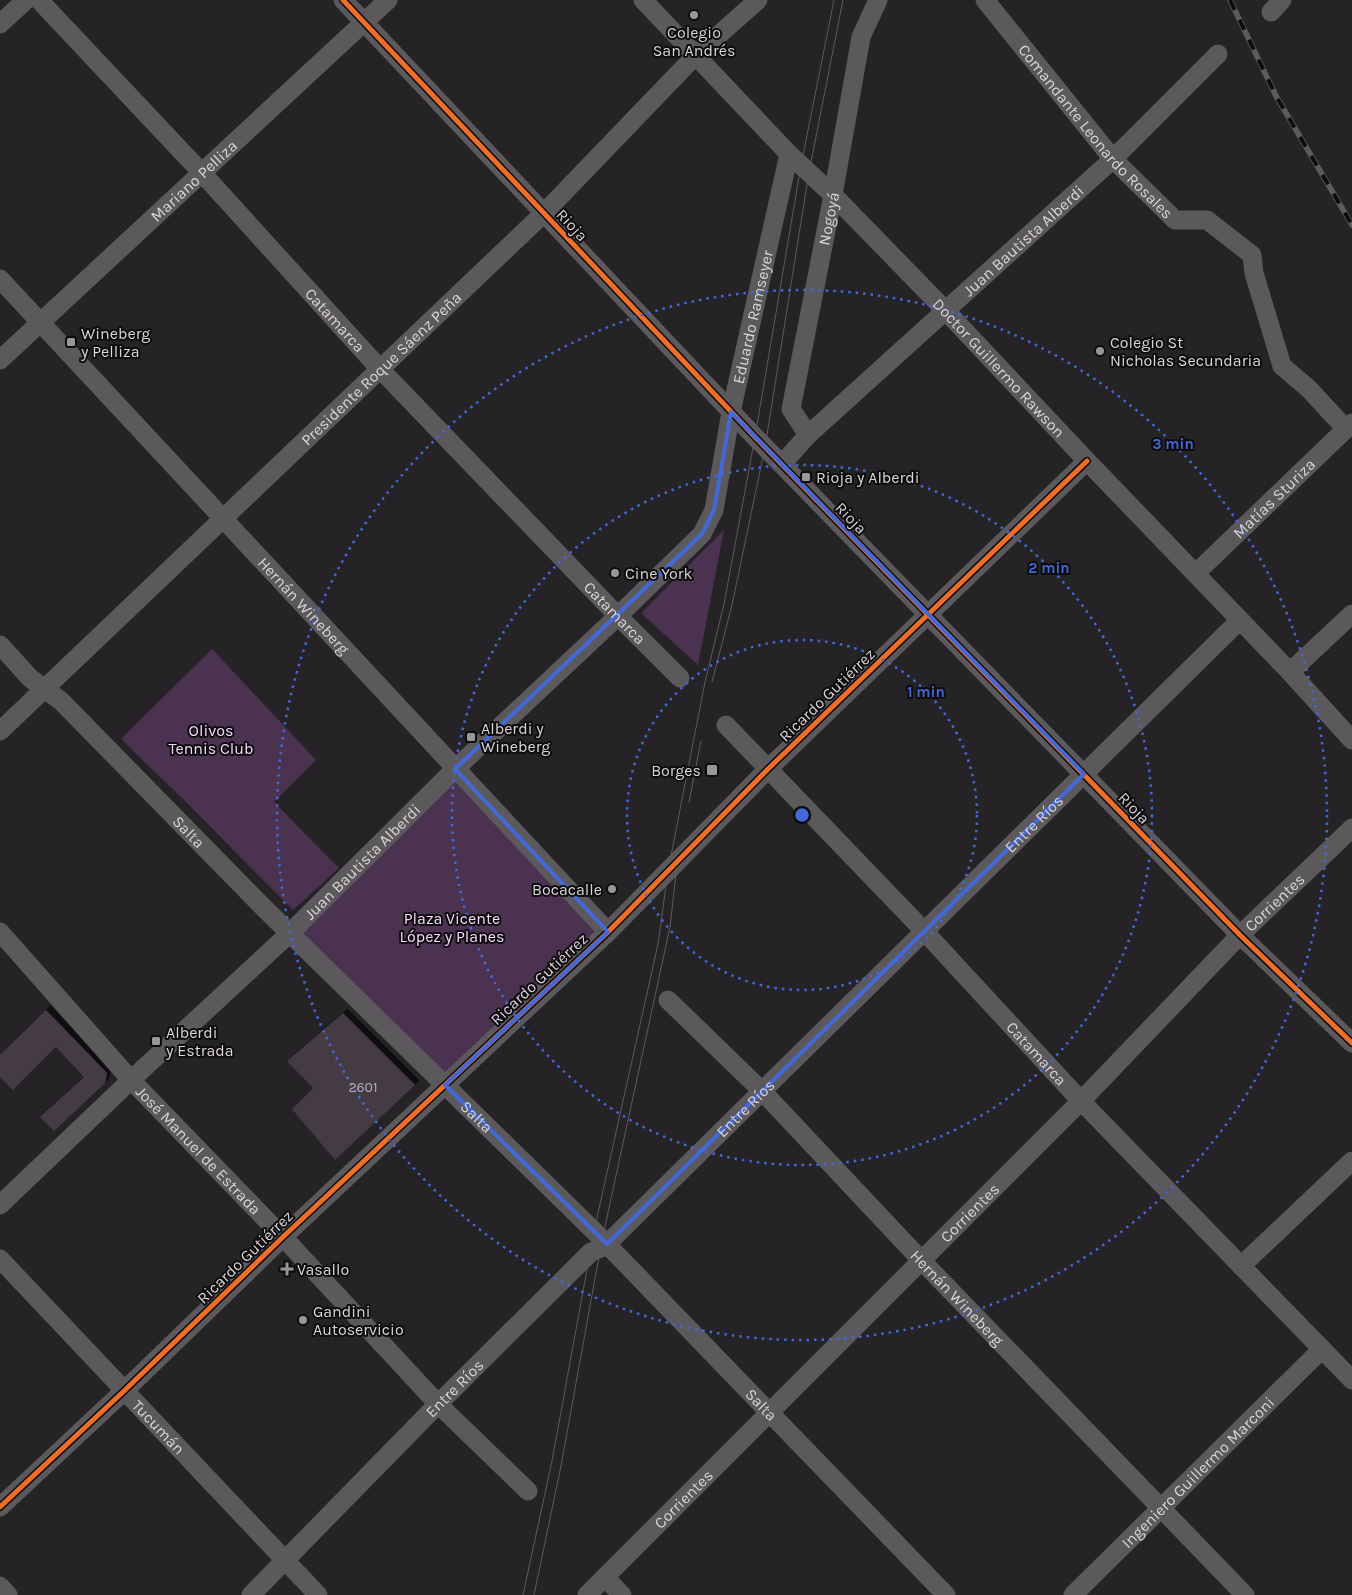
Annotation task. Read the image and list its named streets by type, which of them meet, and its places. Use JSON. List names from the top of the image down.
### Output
{
  "streets": {
    "street": [
      "Comandante Leonardo Rosales",
      "Mariano Pelliza",
      "Nogoyá",
      "Rioja",
      "Juan Bautista Alberdi",
      "Eduardo Ramseyer",
      "Catamarca",
      "Presidente Roque Sáenz Peña",
      "Doctor Guillermo Rawson",
      "Matías Sturiza",
      "Hernán Wineberg",
      "Ricardo Gutiérrez",
      "Entre Ríos",
      "Salta",
      "Corrientes",
      "José Manuel de Estrada",
      "Tucumán",
      "Ingeniero Guillermo Marconi"
    ]
  },
  "crossings": [
    ["Comandante Leonardo Rosales", "Juan Bautista Alberdi"],
    ["Comandante Leonardo Rosales", "Matías Sturiza"],
    ["Mariano Pelliza", "Rioja"],
    ["Mariano Pelliza", "Catamarca"],
    ["Mariano Pelliza", "Hernán Wineberg"],
    ["Nogoyá", "Juan Bautista Alberdi"],
    ["Nogoyá", "Doctor Guillermo Rawson"],
    ["Rioja", "Juan Bautista Alberdi"],
    ["Rioja", "Eduardo Ramseyer"],
    ["Rioja", "Presidente Roque Sáenz Peña"],
    ["Rioja", "Ricardo Gutiérrez"],
    ["Rioja", "Entre Ríos"],
    ["Rioja", "Corrientes"],
    ["Juan Bautista Alberdi", "Eduardo Ramseyer"],
    ["Juan Bautista Alberdi", "Catamarca"],
    ["Juan Bautista Alberdi", "Doctor Guillermo Rawson"],
    ["Juan Bautista Alberdi", "Hernán Wineberg"],
    ["Juan Bautista Alberdi", "Salta"],
    ["Juan Bautista Alberdi", "José Manuel de Estrada"],
    ["Eduardo Ramseyer", "Doctor Guillermo Rawson"],
    ["Catamarca", "Presidente Roque Sáenz Peña"],
    ["Catamarca", "Ricardo Gutiérrez"],
    ["Catamarca", "Entre Ríos"],
    ["Catamarca", "Corrientes"],
    ["Catamarca", "Ingeniero Guillermo Marconi"],
    ["Presidente Roque Sáenz Peña", "Doctor Guillermo Rawson"],
    ["Presidente Roque Sáenz Peña", "Hernán Wineberg"],
    ["Presidente Roque Sáenz Peña", "Salta"],
    ["Doctor Guillermo Rawson", "Matías Sturiza"],
    ["Doctor Guillermo Rawson", "Ricardo Gutiérrez"],
    ["Doctor Guillermo Rawson", "Entre Ríos"],
    ["Hernán Wineberg", "Ricardo Gutiérrez"],
    ["Hernán Wineberg", "Entre Ríos"],
    ["Hernán Wineberg", "Corrientes"],
    ["Hernán Wineberg", "Ingeniero Guillermo Marconi"],
    ["Ricardo Gutiérrez", "Salta"],
    ["Ricardo Gutiérrez", "José Manuel de Estrada"],
    ["Ricardo Gutiérrez", "Tucumán"],
    ["Entre Ríos", "Salta"],
    ["Entre Ríos", "José Manuel de Estrada"],
    ["Entre Ríos", "Tucumán"],
    ["Salta", "Corrientes"]
  ],
  "parks": ["Olivos Tennis Club", "Plaza Vicente López y Planes"],
  "places": {
    "other": [
      "Colegio San Andrés",
      "Colegio St Nicholas Secundaria",
      "Cine York",
      "Bocacalle",
      "Gandini Autoservicio"
    ],
    "transit": [
      "Wineberg y Pelliza",
      "Rioja y Alberdi",
      "Alberdi y Wineberg",
      "Borges",
      "Alberdi y Estrada"
    ],
    "health": ["Vasallo"]
  },
  "house_numbers": ["2601"],
  "rings": ["3 min", "2 min", "1 min"]
}
